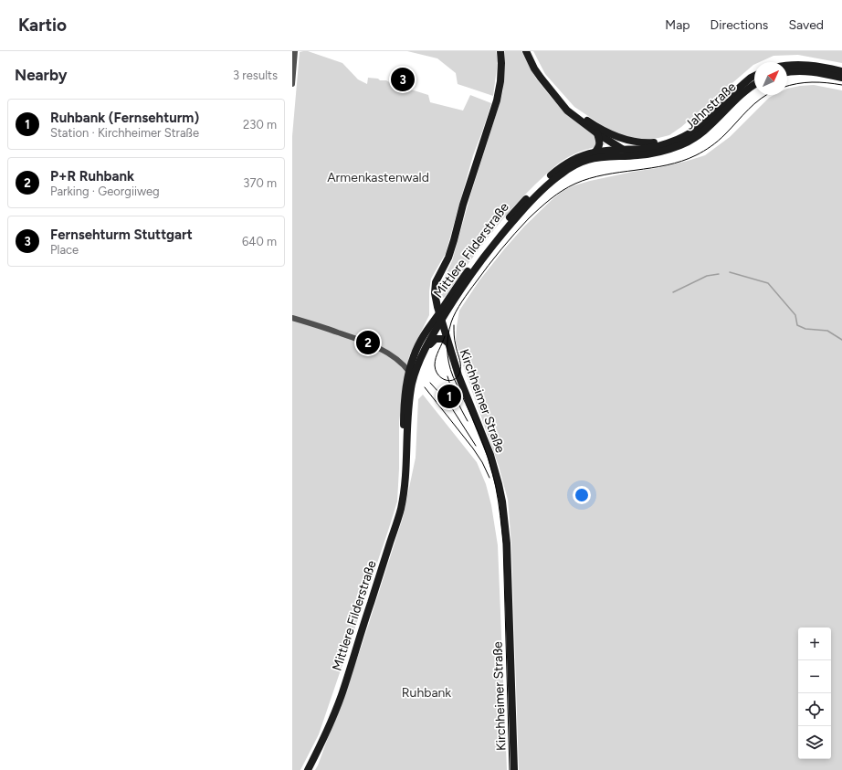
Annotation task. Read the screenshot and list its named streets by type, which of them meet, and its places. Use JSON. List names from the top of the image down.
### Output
{
  "streets": {
    "main road": ["Jahnstraße", "Mittlere Filderstraße", "Kirchheimer Straße"]
  },
  "crossings": [
    ["Jahnstraße", "Mittlere Filderstraße"],
    ["Mittlere Filderstraße", "Kirchheimer Straße"]
  ],
  "parks": ["Armenkastenwald", "Ruhbank"],
  "north": "top right",
  "page": {
    "header": "Kartio",
    "nav": ["Map", "Directions", "Saved"],
    "heading": ["Nearby", "3 results"],
    "pins": ["3", "2", "1"],
    "list": [
      {
        "mark": "1",
        "name": "Ruhbank (Fernsehturm)",
        "note": "Station · Kirchheimer Straße",
        "value": "230 m"
      },
      {
        "mark": "2",
        "name": "P+R Ruhbank",
        "note": "Parking · Georgiiweg",
        "value": "370 m"
      },
      {
        "mark": "3",
        "name": "Fernsehturm Stuttgart",
        "note": "Place",
        "value": "640 m"
      }
    ],
    "map_buttons": ["+", "−"]
  }
}
